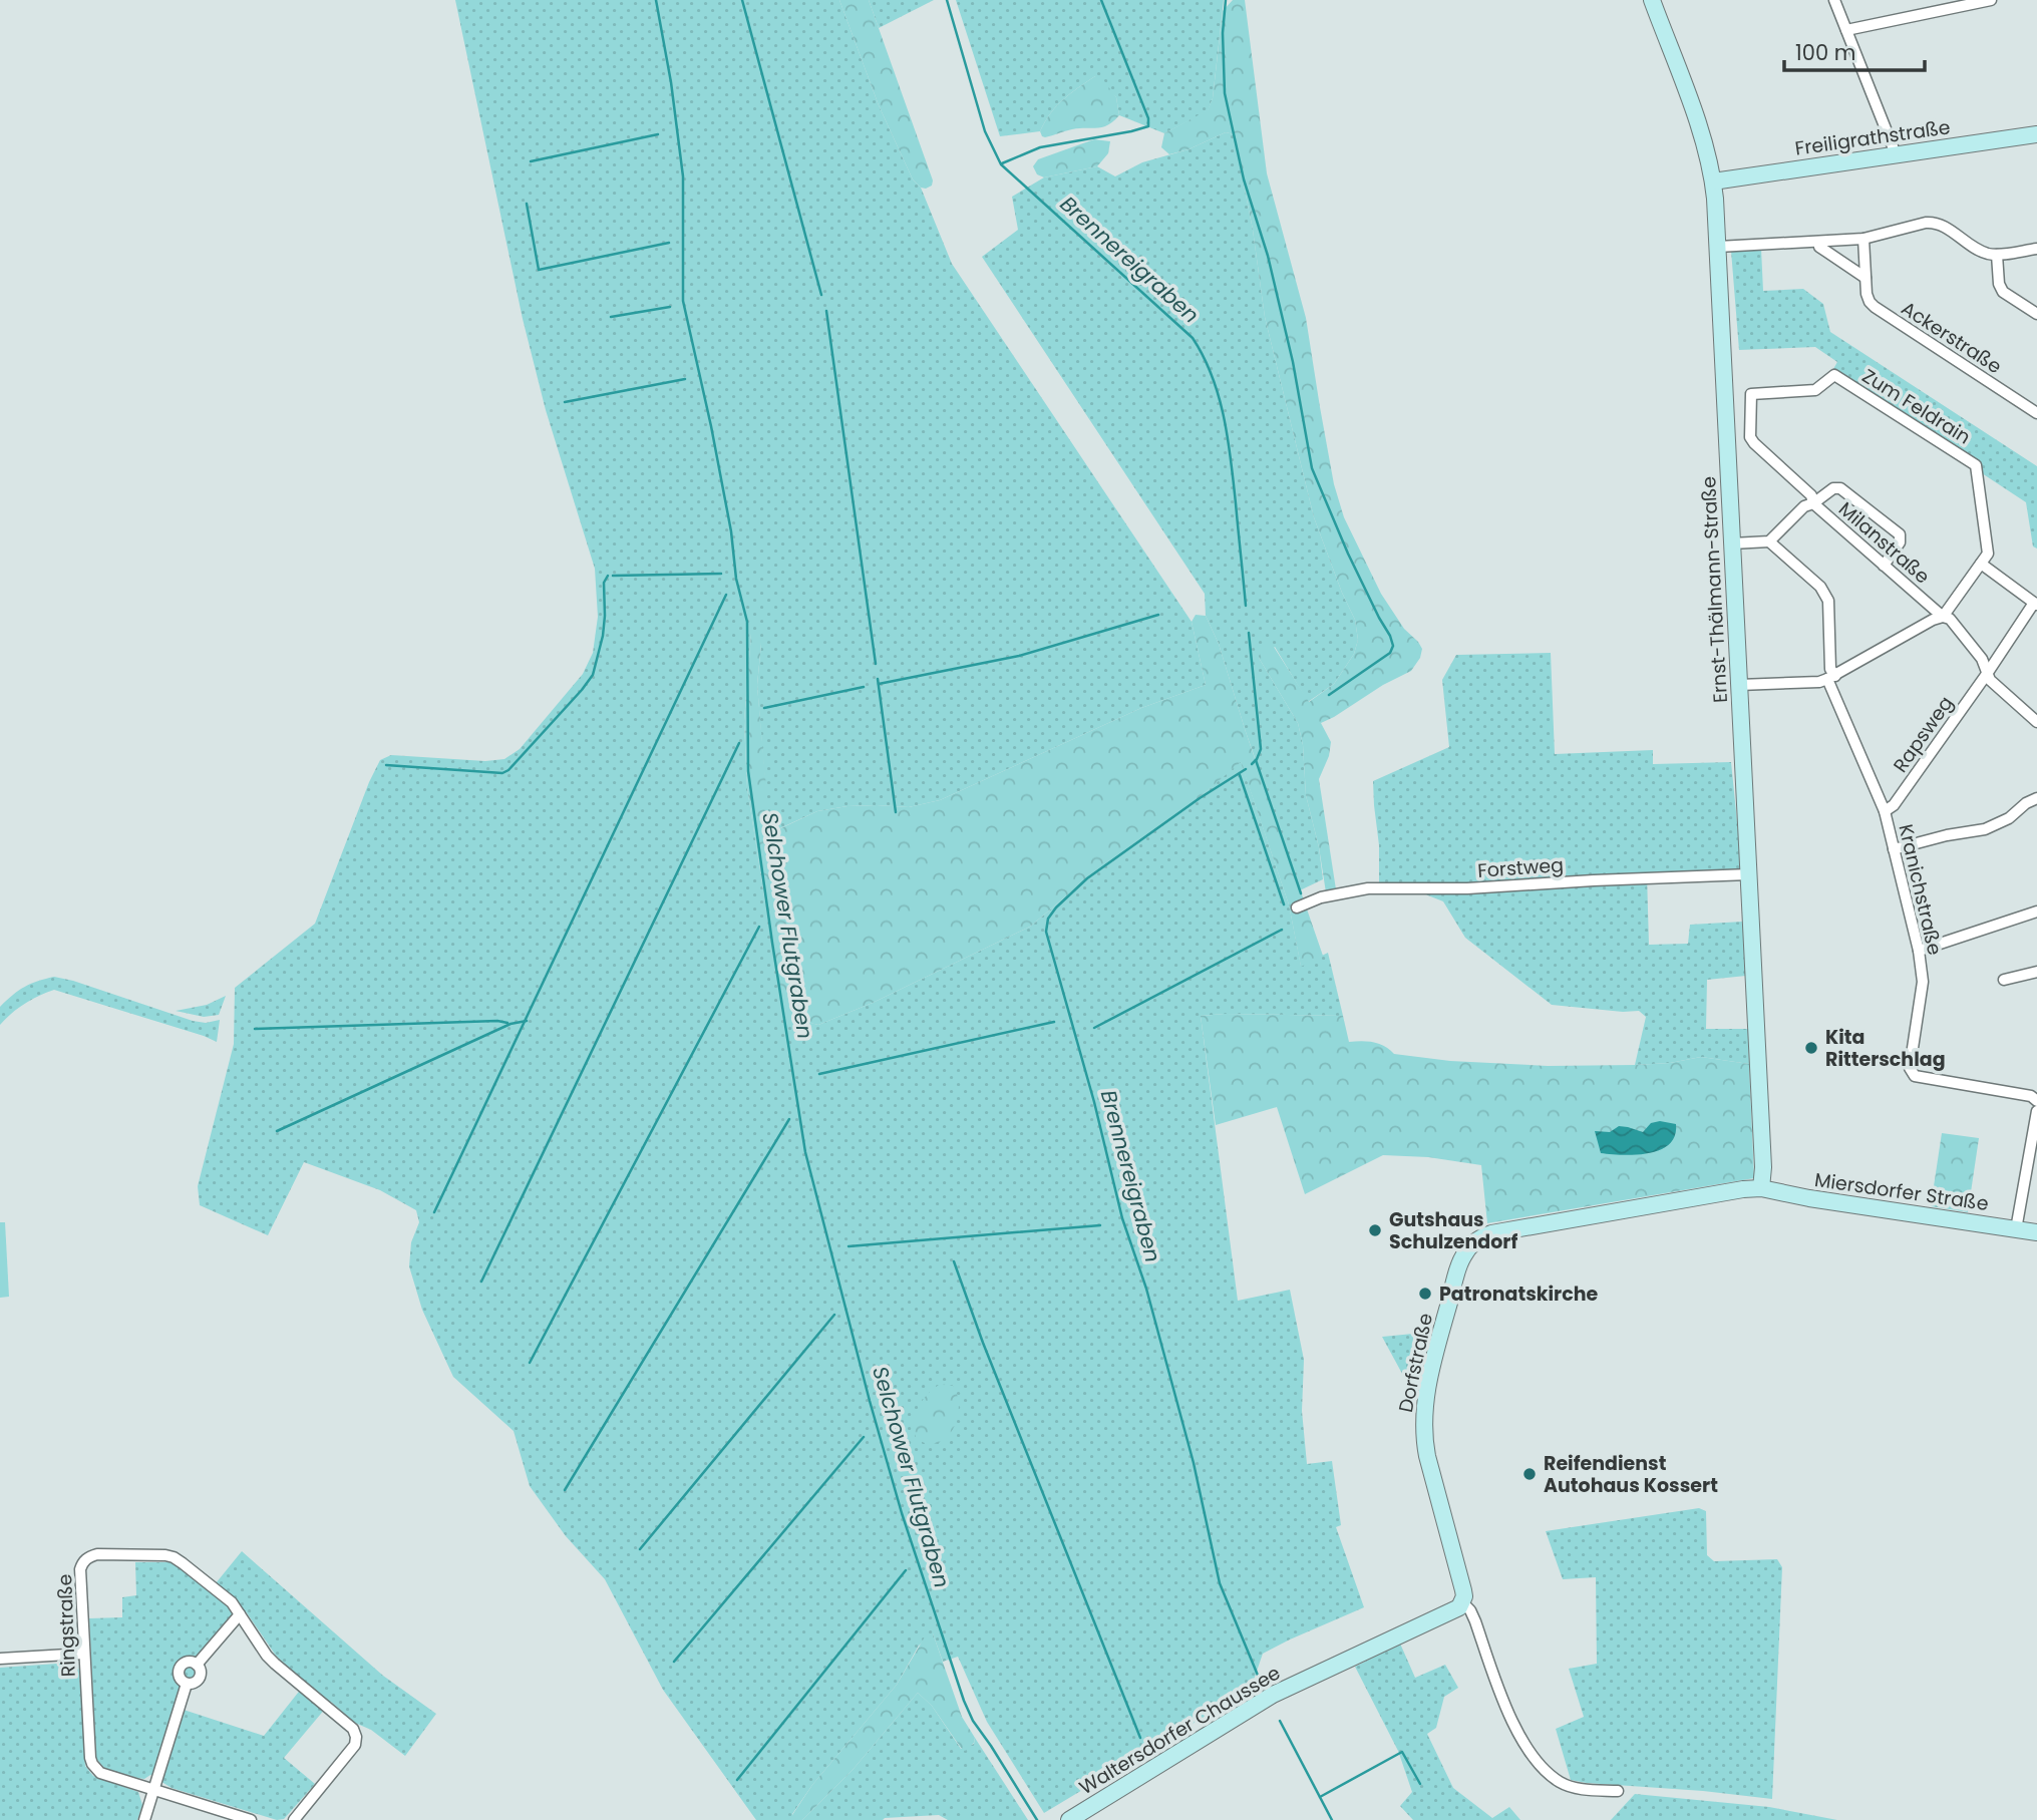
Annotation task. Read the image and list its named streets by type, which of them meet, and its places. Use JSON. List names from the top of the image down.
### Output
{
  "streets": {
    "street": [
      "Freiligrathstraße",
      "Ackerstraße",
      "Zum Feldrain",
      "Milanstraße",
      "Ernst-Thälmann-Straße",
      "Rapsweg",
      "Forstweg",
      "Kranichstraße",
      "Miersdorfer Straße",
      "Dorfstraße",
      "Ringstraße",
      "Waltersdorfer Chaussee"
    ]
  },
  "crossings": [
    ["Freiligrathstraße", "Ernst-Thälmann-Straße"],
    ["Zum Feldrain", "Milanstraße"],
    ["Milanstraße", "Rapsweg"],
    ["Milanstraße", "Kranichstraße"],
    ["Ernst-Thälmann-Straße", "Forstweg"],
    ["Ernst-Thälmann-Straße", "Miersdorfer Straße"],
    ["Ernst-Thälmann-Straße", "Dorfstraße"],
    ["Rapsweg", "Kranichstraße"],
    ["Miersdorfer Straße", "Dorfstraße"],
    ["Dorfstraße", "Waltersdorfer Chaussee"]
  ],
  "water": ["Brennereigraben", "Selchower Flutgraben"],
  "places": [
    "Kita Ritterschlag",
    "Gutshaus Schulzendorf",
    "Patronatskirche",
    "Reifendienst Autohaus Kossert"
  ],
  "scale_bar": "100 m"
}
